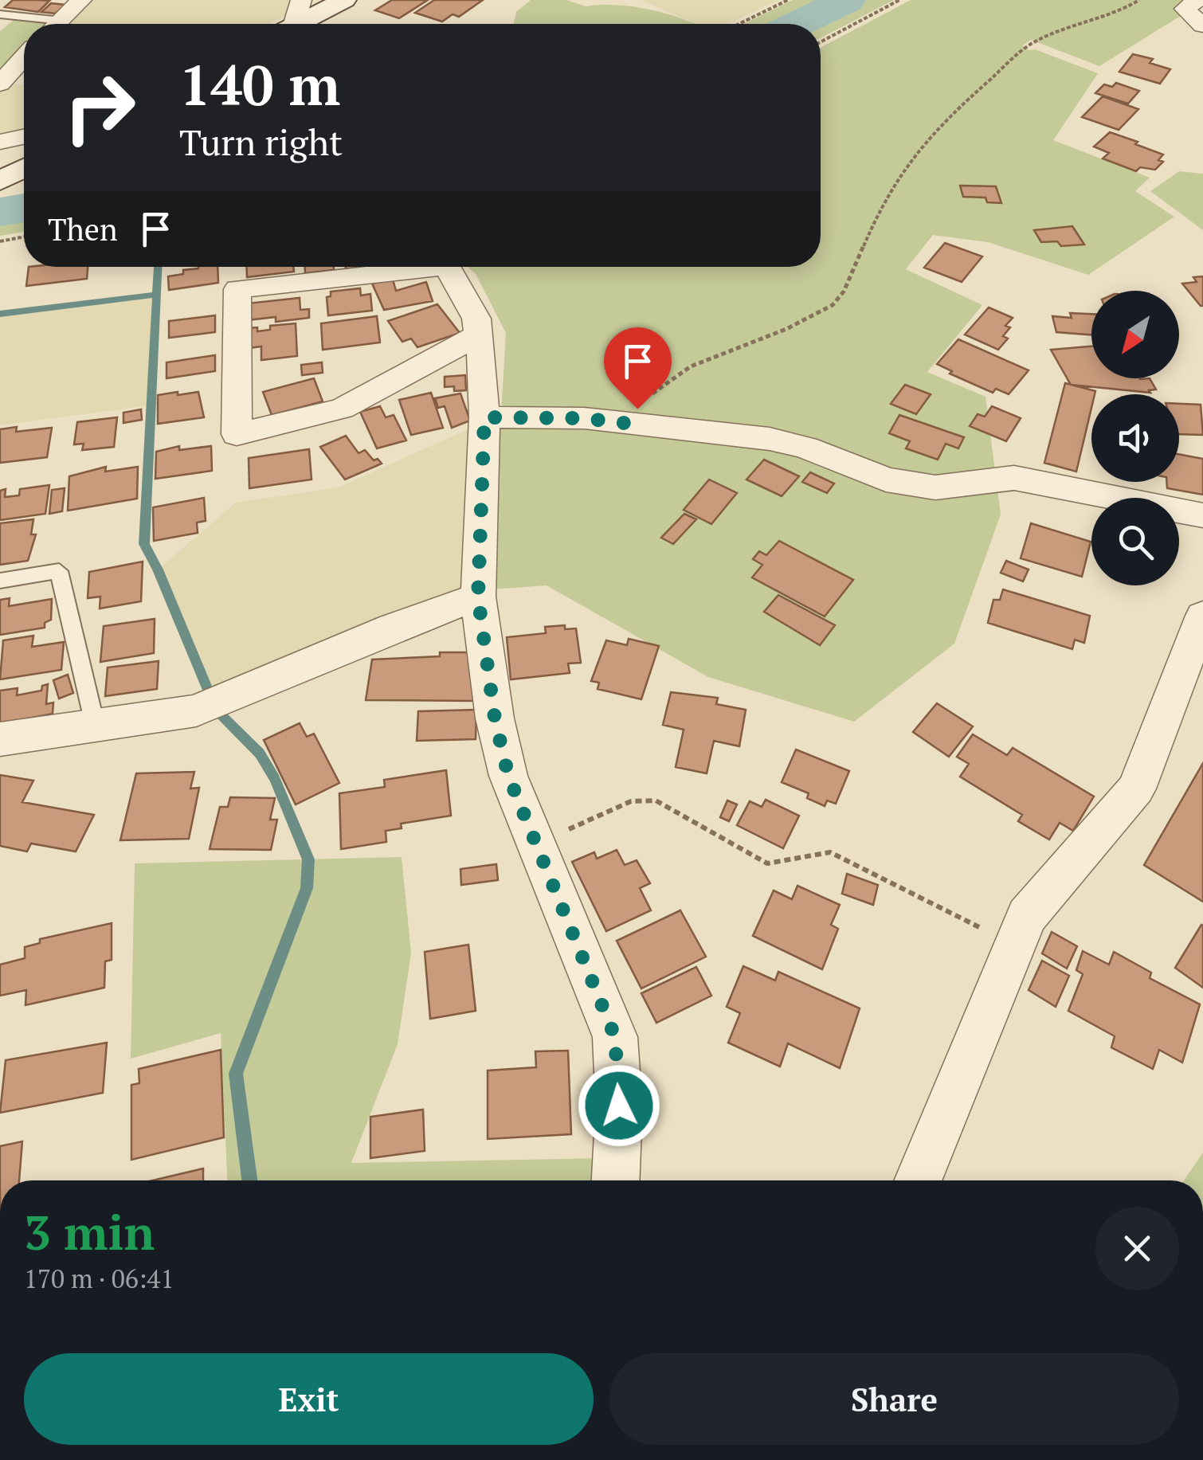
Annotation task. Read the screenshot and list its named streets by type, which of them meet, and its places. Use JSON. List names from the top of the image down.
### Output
{
  "north": "bottom left",
  "page": {
    "turn": ["140 m", "Turn right"],
    "then": "Then",
    "heading": ["3 min", "170 m · 06:41"],
    "buttons": ["Exit", "Share"]
  }
}
